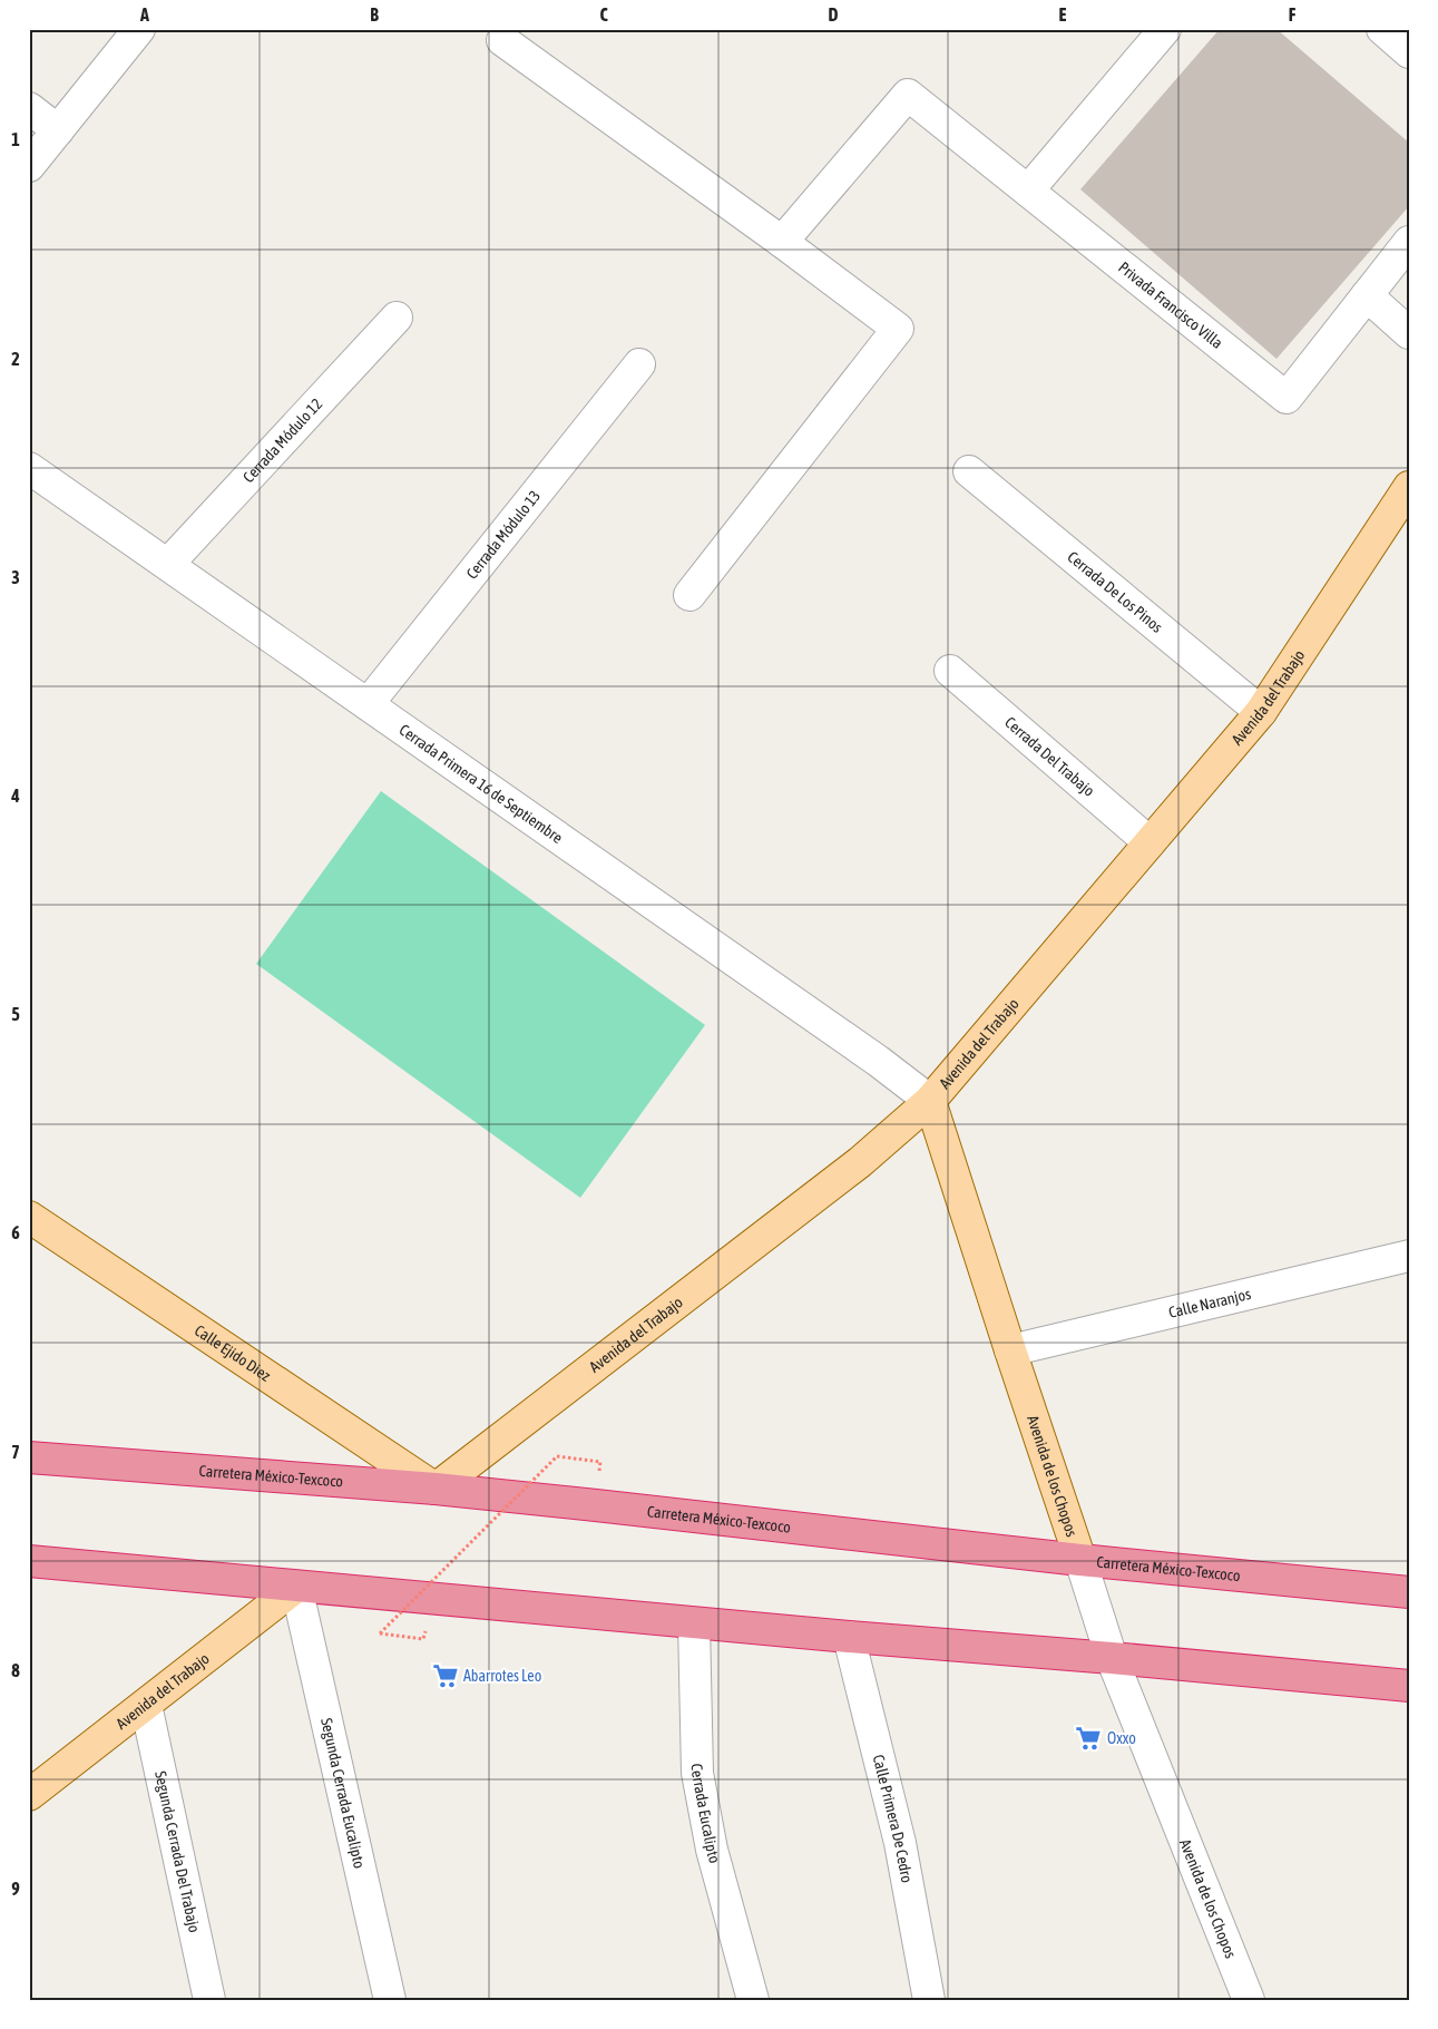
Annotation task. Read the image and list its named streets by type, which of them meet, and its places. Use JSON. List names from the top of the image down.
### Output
{
  "streets": {
    "highway": ["Carretera México-Texcoco"],
    "main road": ["Avenida del Trabajo", "Calle Ejido Diez", "Avenida de los Chopos"],
    "street": [
      "Privada Francisco Villa",
      "Cerrada Módulo 12",
      "Cerrada Módulo 13",
      "Cerrada De Los Pinos",
      "Cerrada Del Trabajo",
      "Cerrada Primera 16 de Septiembre",
      "Calle Naranjos",
      "Segunda Cerrada Eucalipto",
      "Cerrada Eucalipto",
      "Calle Primera De Cedro",
      "Segunda Cerrada Del Trabajo"
    ]
  },
  "crossings": [
    ["Cerrada Módulo 12", "Cerrada Primera 16 de Septiembre"],
    ["Cerrada Módulo 13", "Cerrada Primera 16 de Septiembre"],
    ["Cerrada De Los Pinos", "Avenida del Trabajo"],
    ["Avenida del Trabajo", "Cerrada Del Trabajo"],
    ["Avenida del Trabajo", "Cerrada Primera 16 de Septiembre"],
    ["Avenida del Trabajo", "Calle Ejido Diez"],
    ["Avenida del Trabajo", "Avenida de los Chopos"],
    ["Avenida del Trabajo", "Carretera México-Texcoco"],
    ["Avenida del Trabajo", "Segunda Cerrada Eucalipto"],
    ["Avenida del Trabajo", "Segunda Cerrada Del Trabajo"],
    ["Cerrada Primera 16 de Septiembre", "Avenida de los Chopos"],
    ["Calle Naranjos", "Avenida de los Chopos"],
    ["Calle Ejido Diez", "Carretera México-Texcoco"],
    ["Avenida de los Chopos", "Carretera México-Texcoco"]
  ],
  "places": {
    "supermarket": ["Abarrotes Leo", "Oxxo"]
  },
  "grid": {
    "columns": [
      "A",
      "B",
      "C",
      "D",
      "E",
      "F"
    ],
    "rows": [
      "1",
      "2",
      "3",
      "4",
      "5",
      "6",
      "7",
      "8",
      "9"
    ]
  }
}
